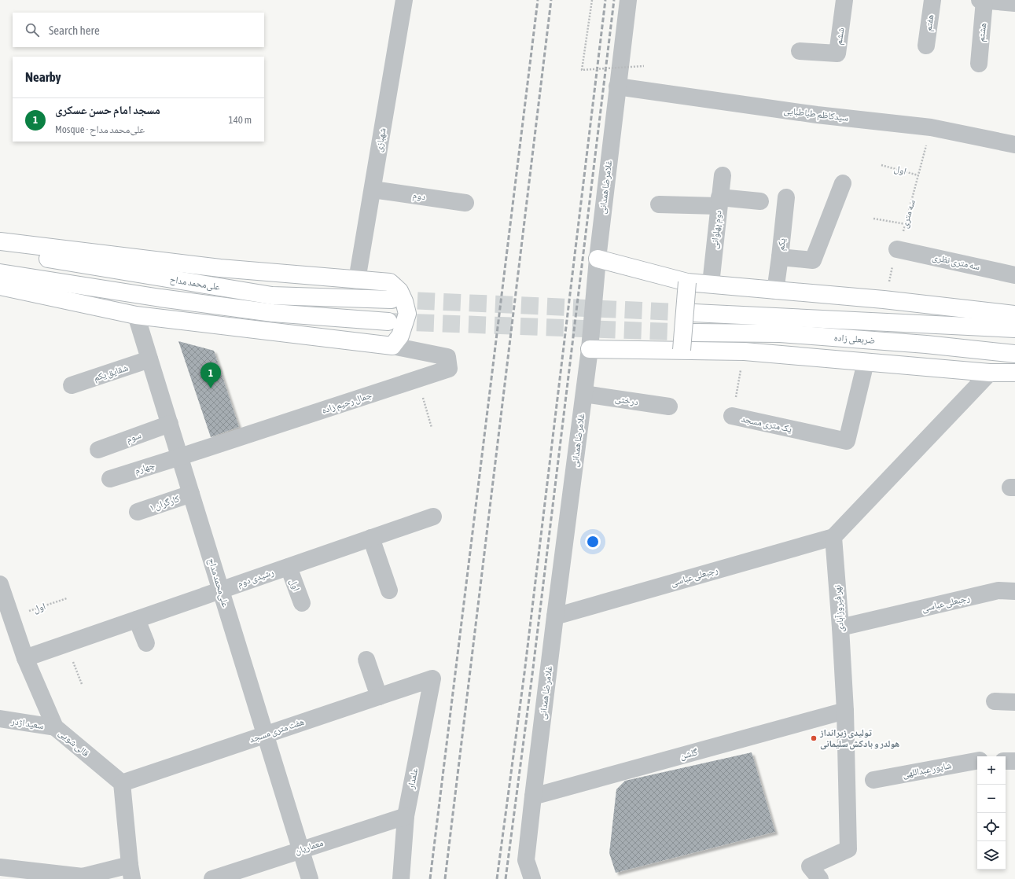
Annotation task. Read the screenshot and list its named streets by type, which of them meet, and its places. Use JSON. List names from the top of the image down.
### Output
{
  "streets": {
    "main road": ["علی‌محمد مداح", "ضربعلی زاده"],
    "street": [
      "هفتم",
      "هشتم",
      "ششم",
      "سیدکاظم طباطبایی",
      "شهبازی",
      "اول",
      "غلامرضا همدانی",
      "دوم",
      "دوم پهلوانی",
      "یکم",
      "سه متری نظری",
      "شقایق یکم",
      "درختی",
      "جمال رحیم زاده",
      "یک متری مسجد",
      "سوم",
      "چهارم",
      "کارگران ۱",
      "رجبعلی عباسی",
      "رشیدی دوم",
      "نهر فیروزآبادی",
      "سعید اژدر",
      "هفت متری مسجد",
      "قالی شویی",
      "گلشن",
      "شاپور عبداللهی",
      "علمدار",
      "معماریان"
    ],
    "path": ["سه متری"]
  },
  "crossings": [
    ["سیدکاظم طباطبایی", "غلامرضا همدانی"],
    ["سیدکاظم طباطبایی", "سه متری"],
    ["شهبازی", "دوم"],
    ["اول", "سه متری"],
    ["اول", "رشیدی دوم"],
    ["اول", "قالی شویی"],
    ["غلامرضا همدانی", "درختی"],
    ["غلامرضا همدانی", "رجبعلی عباسی"],
    ["غلامرضا همدانی", "گلشن"],
    ["سه متری", "سه متری نظری"],
    ["علی‌محمد مداح", "شقایق یکم"],
    ["علی‌محمد مداح", "جمال رحیم زاده"],
    ["علی‌محمد مداح", "سوم"],
    ["علی‌محمد مداح", "چهارم"],
    ["علی‌محمد مداح", "کارگران ۱"],
    ["علی‌محمد مداح", "رشیدی دوم"],
    ["علی‌محمد مداح", "هفت متری مسجد"],
    ["علی‌محمد مداح", "معماریان"],
    ["جمال رحیم زاده", "چهارم"],
    ["رجبعلی عباسی", "نهر فیروزآبادی"],
    ["رشیدی دوم", "قالی شویی"],
    ["نهر فیروزآبادی", "گلشن"],
    ["سعید اژدر", "قالی شویی"],
    ["هفت متری مسجد", "قالی شویی"],
    ["هفت متری مسجد", "علمدار"],
    ["علمدار", "معماریان"]
  ],
  "places": ["تولیدی زیرانداز هولدر و بادکش سلیمانی"],
  "page": {
    "search": "Search here",
    "heading": "Nearby",
    "list": [
      {
        "mark": "1",
        "name": "مسجد امام حسن عسکری",
        "note": "Mosque · علی‌محمد مداح",
        "value": "140 m"
      }
    ],
    "pins": "1",
    "map_buttons": ["+", "−"]
  }
}
